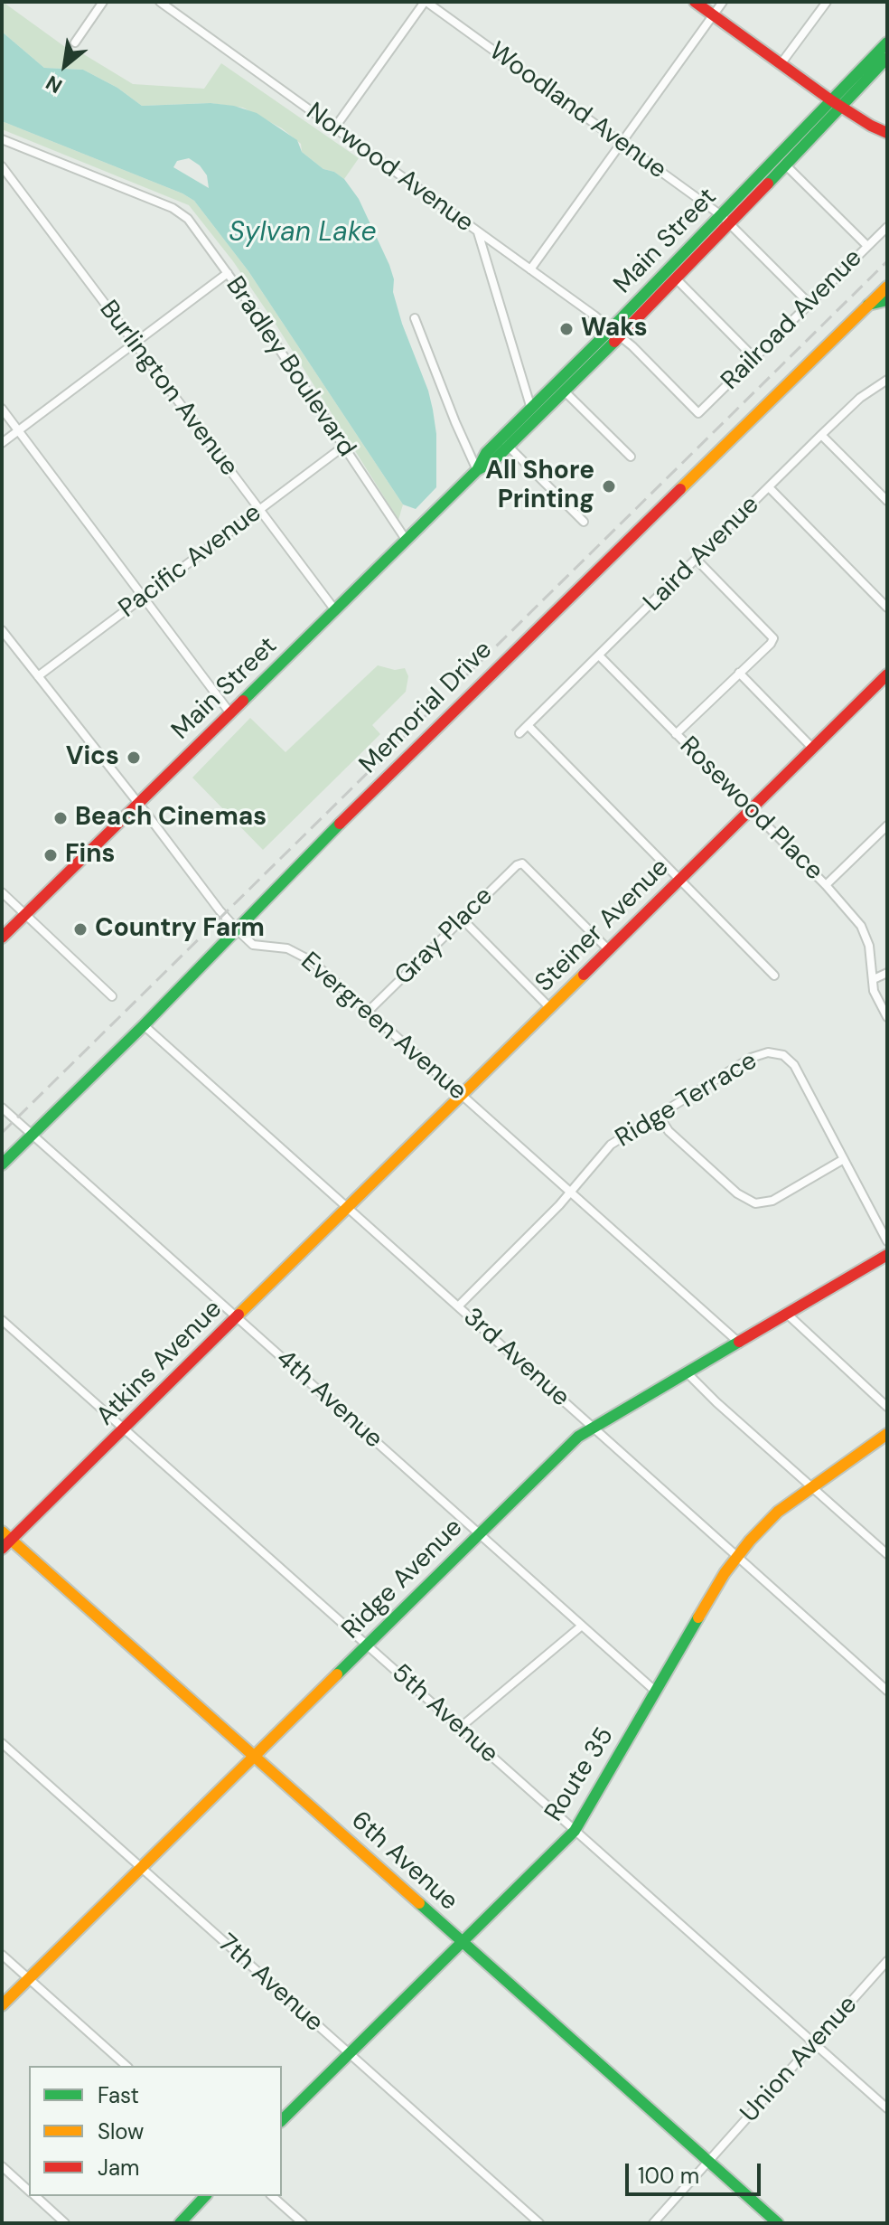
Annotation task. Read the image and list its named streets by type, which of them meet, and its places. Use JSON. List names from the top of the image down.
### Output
{
  "streets": {
    "main road": [
      "Main Street",
      "Memorial Drive",
      "Steiner Avenue",
      "Atkins Avenue",
      "Ridge Avenue",
      "Route 35",
      "6th Avenue"
    ],
    "street": [
      "Woodland Avenue",
      "Norwood Avenue",
      "Railroad Avenue",
      "Bradley Boulevard",
      "Burlington Avenue",
      "Laird Avenue",
      "Pacific Avenue",
      "Rosewood Place",
      "Gray Place",
      "Evergreen Avenue",
      "Ridge Terrace",
      "3rd Avenue",
      "4th Avenue",
      "5th Avenue",
      "7th Avenue",
      "Union Avenue"
    ]
  },
  "crossings": [
    ["Woodland Avenue", "Main Street"],
    ["Woodland Avenue", "Railroad Avenue"],
    ["Norwood Avenue", "Main Street"],
    ["Norwood Avenue", "Railroad Avenue"],
    ["Main Street", "Bradley Boulevard"],
    ["Main Street", "Burlington Avenue"],
    ["Main Street", "Evergreen Avenue"],
    ["Bradley Boulevard", "Pacific Avenue"],
    ["Burlington Avenue", "Pacific Avenue"],
    ["Laird Avenue", "Rosewood Place"],
    ["Pacific Avenue", "Evergreen Avenue"],
    ["Memorial Drive", "Evergreen Avenue"],
    ["Memorial Drive", "3rd Avenue"],
    ["Memorial Drive", "4th Avenue"],
    ["Rosewood Place", "Steiner Avenue"],
    ["Steiner Avenue", "Gray Place"],
    ["Steiner Avenue", "Evergreen Avenue"],
    ["Steiner Avenue", "3rd Avenue"],
    ["Steiner Avenue", "Atkins Avenue"],
    ["Gray Place", "Evergreen Avenue"],
    ["Evergreen Avenue", "Ridge Terrace"],
    ["Evergreen Avenue", "Ridge Avenue"],
    ["Ridge Terrace", "3rd Avenue"],
    ["3rd Avenue", "Atkins Avenue"],
    ["3rd Avenue", "Ridge Avenue"],
    ["3rd Avenue", "Route 35"],
    ["Atkins Avenue", "4th Avenue"],
    ["Atkins Avenue", "5th Avenue"],
    ["Atkins Avenue", "6th Avenue"],
    ["4th Avenue", "Ridge Avenue"],
    ["4th Avenue", "Route 35"],
    ["Ridge Avenue", "5th Avenue"],
    ["Ridge Avenue", "6th Avenue"],
    ["Ridge Avenue", "7th Avenue"],
    ["5th Avenue", "Route 35"],
    ["5th Avenue", "Union Avenue"],
    ["Route 35", "6th Avenue"],
    ["Route 35", "7th Avenue"],
    ["6th Avenue", "Union Avenue"]
  ],
  "water": ["Sylvan Lake"],
  "places": [
    "Waks",
    "All Shore Printing",
    "Vics",
    "Beach Cinemas",
    "Fins",
    "Country Farm"
  ],
  "legend": ["Fast", "Slow", "Jam"],
  "scale_bar": "100 m",
  "north": "bottom left"
}
